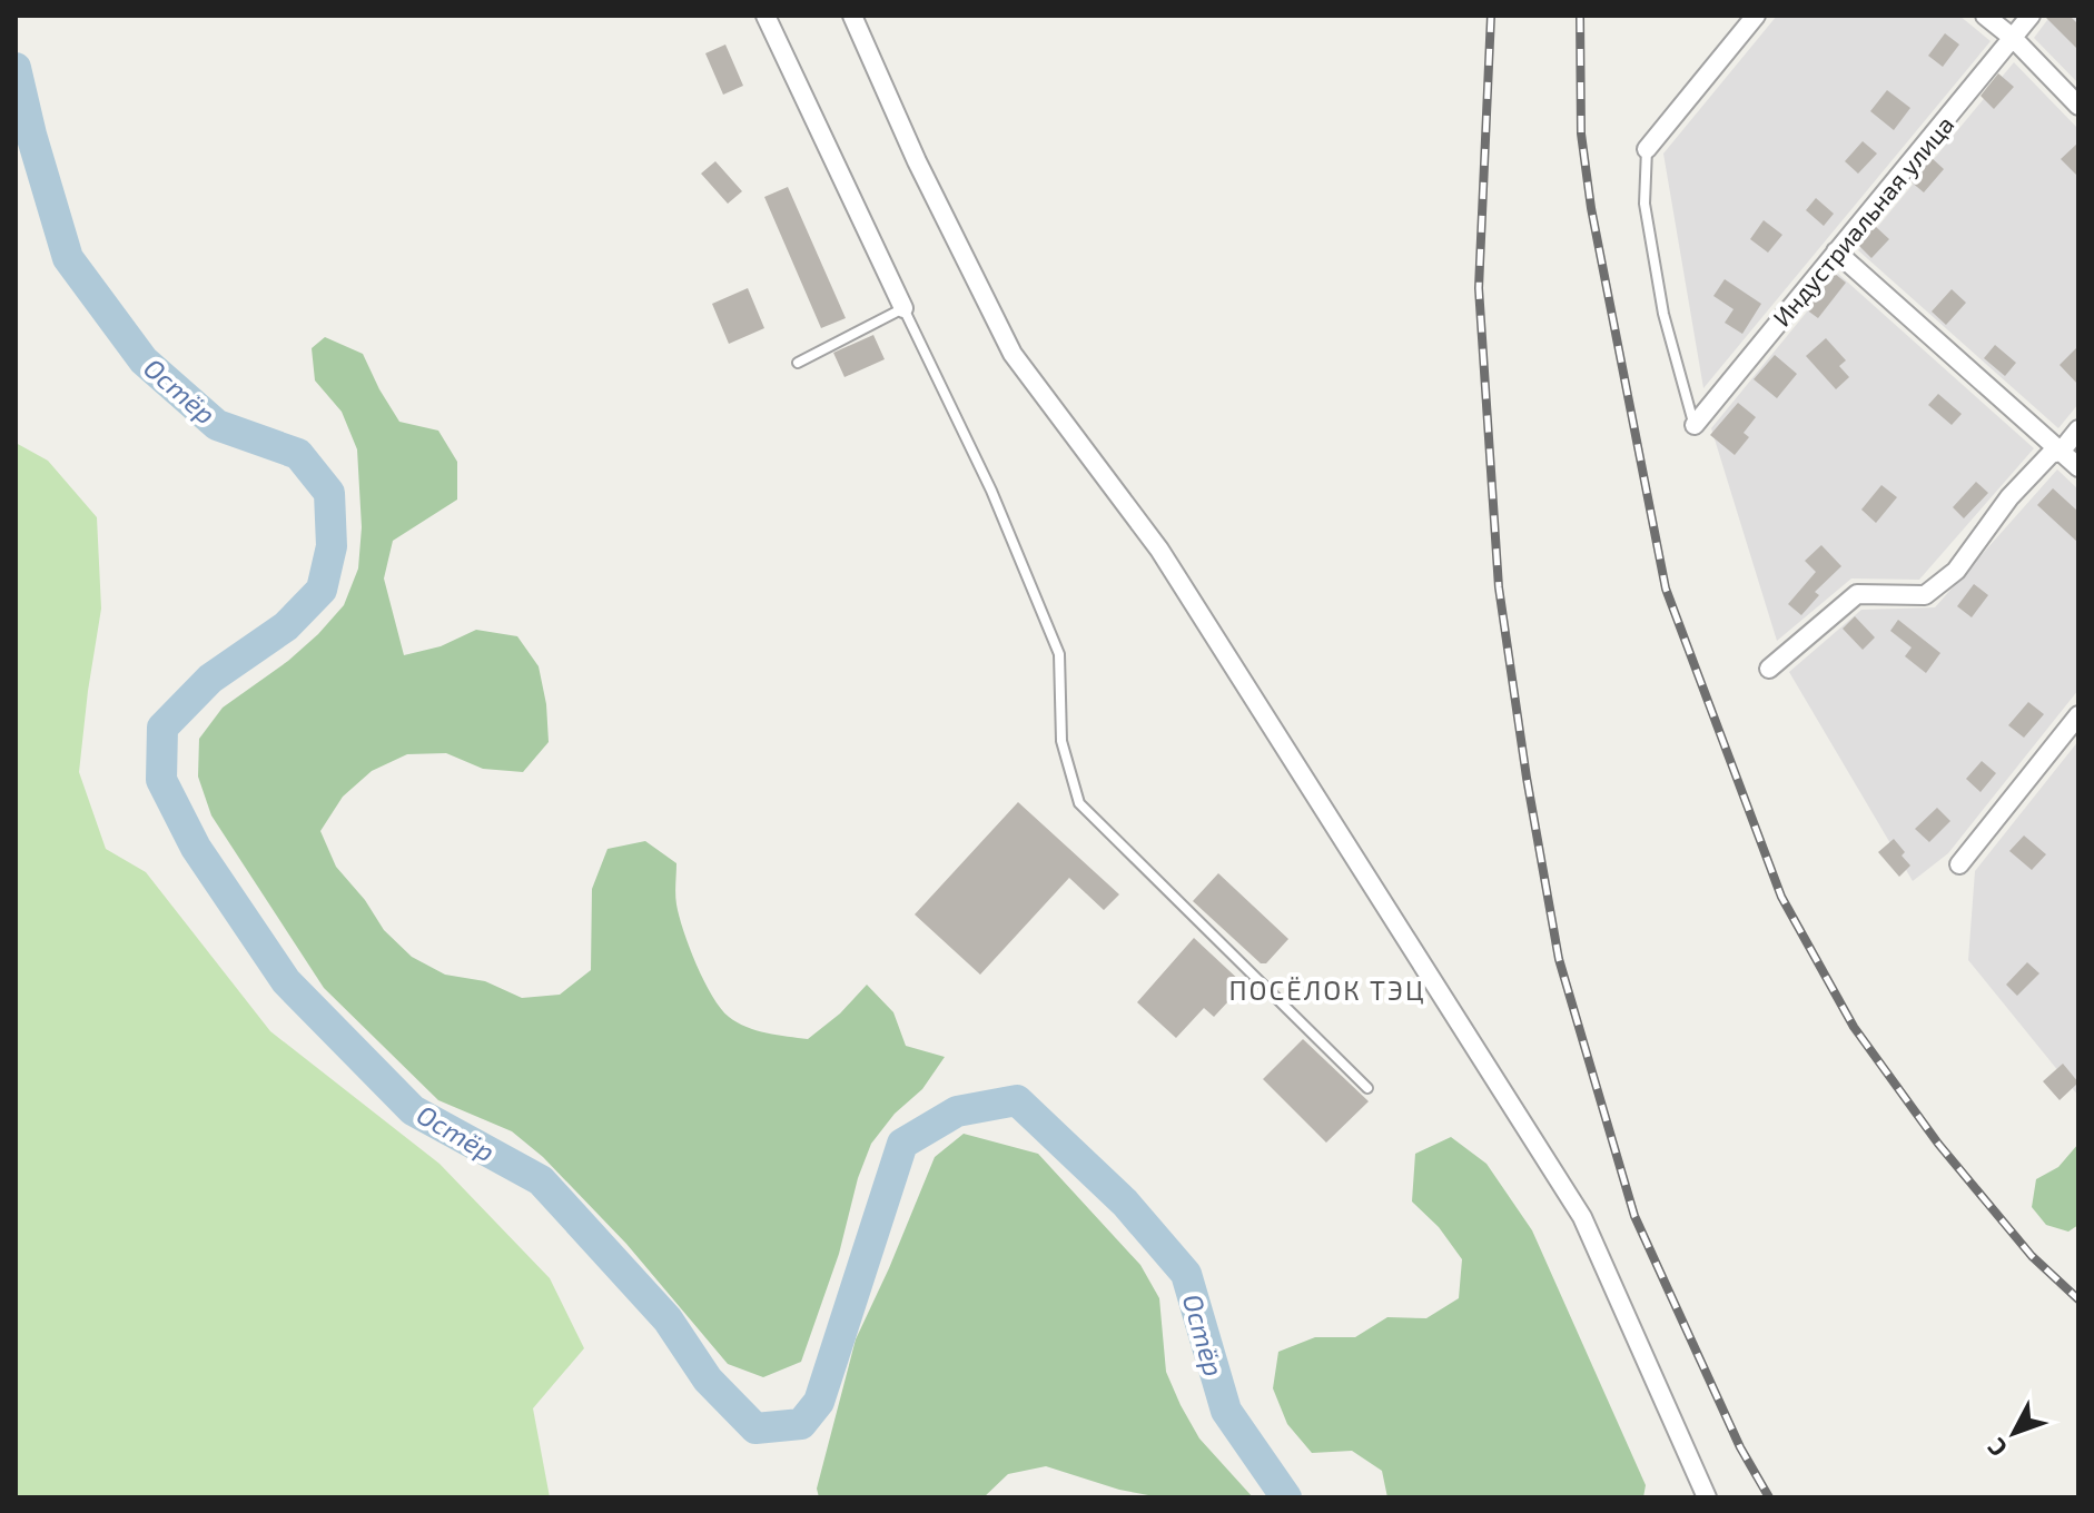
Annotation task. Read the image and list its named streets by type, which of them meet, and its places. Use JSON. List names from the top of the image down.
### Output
{
  "streets": {
    "street": ["Индустриальная улица"]
  },
  "districts": ["ПОСЁЛОК ТЭЦ"],
  "water": ["Остёр"],
  "north": "bottom left"
}
